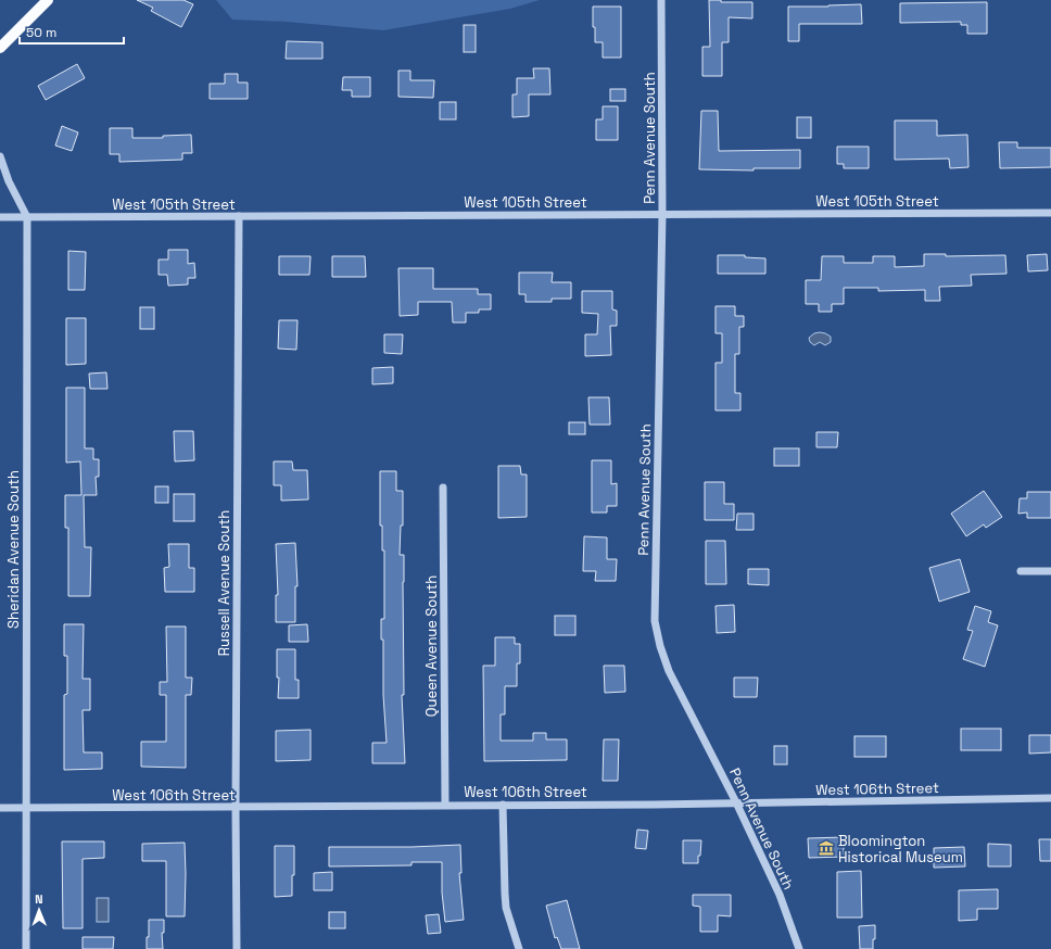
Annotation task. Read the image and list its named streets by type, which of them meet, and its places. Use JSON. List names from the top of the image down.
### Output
{
  "streets": {
    "street": [
      "Penn Avenue South",
      "West 105th Street",
      "Sheridan Avenue South",
      "Russell Avenue South",
      "Queen Avenue South",
      "West 106th Street"
    ]
  },
  "crossings": [
    ["Penn Avenue South", "West 105th Street"],
    ["Penn Avenue South", "West 106th Street"],
    ["West 105th Street", "Sheridan Avenue South"],
    ["West 105th Street", "Russell Avenue South"],
    ["Sheridan Avenue South", "West 106th Street"],
    ["Russell Avenue South", "West 106th Street"],
    ["Queen Avenue South", "West 106th Street"]
  ],
  "places": {
    "museum": ["Bloomington Historical Museum"]
  },
  "scale_bar": "50 m",
  "north": "top"
}
